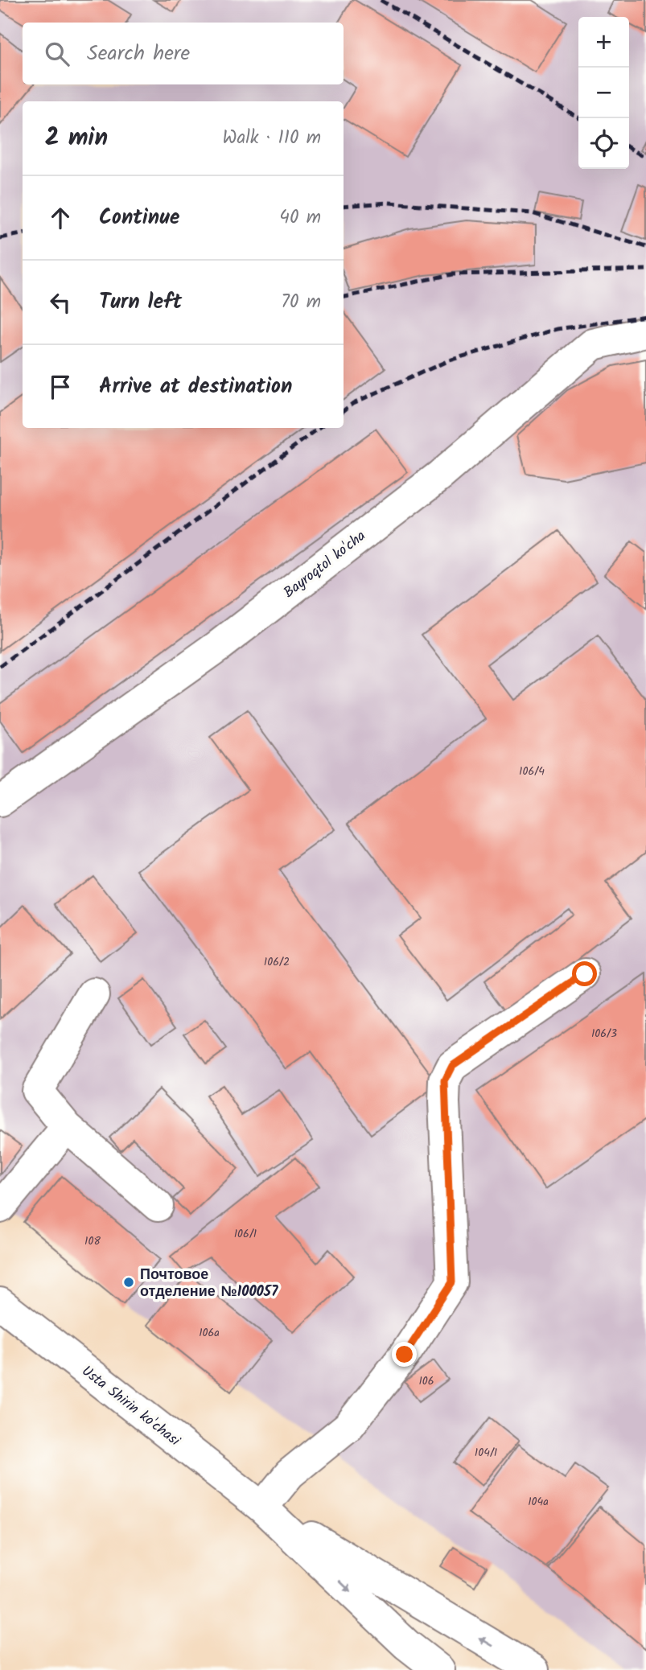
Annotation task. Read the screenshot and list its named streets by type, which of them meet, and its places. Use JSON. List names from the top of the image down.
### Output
{
  "streets": {
    "main road": ["Bayroqtol ko'cha", "Usta Shirin ko'chasi"]
  },
  "places": ["Почтовое отделение №100057"],
  "house_numbers": [
    "106/4",
    "106/2",
    "106/3",
    "106/1",
    "108",
    "106a",
    "106",
    "104/1",
    "104a"
  ],
  "page": {
    "map_buttons": ["+", "−"],
    "search": "Search here",
    "heading": ["2 min", "Walk · 110 m"],
    "list": [
      ["Continue", "40 m"],
      ["Turn left", "70 m"],
      "Arrive at destination"
    ]
  }
}
